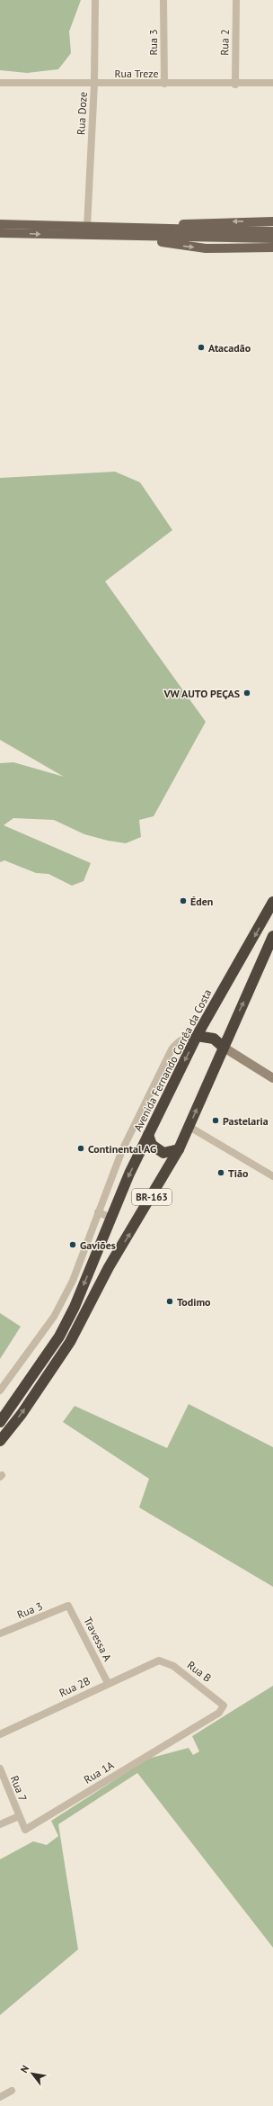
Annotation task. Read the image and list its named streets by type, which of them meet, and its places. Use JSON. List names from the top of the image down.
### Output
{
  "streets": {
    "highway": ["Avenida Fernando Corrêa da Costa", "BR-163"],
    "street": [
      "Rua 3",
      "Rua 2",
      "Rua Treze",
      "Rua Doze",
      "Travessa A",
      "Rua B",
      "Rua 2B",
      "Rua 1A",
      "Rua 7"
    ]
  },
  "crossings": [
    ["Rua 3", "Rua Treze"],
    ["Rua 3", "Travessa A"],
    ["Rua 2", "Rua Treze"],
    ["Rua Treze", "Rua Doze"],
    ["Travessa A", "Rua 2B"],
    ["Rua B", "Rua 2B"],
    ["Rua B", "Rua 1A"],
    ["Rua 1A", "Rua 7"]
  ],
  "places": [
    "Atacadão",
    "VW AUTO PEÇAS",
    "Éden",
    "Pastelaria",
    "Continental AG",
    "Tião",
    "Gaviões",
    "Todimo"
  ],
  "north": "top left"
}
